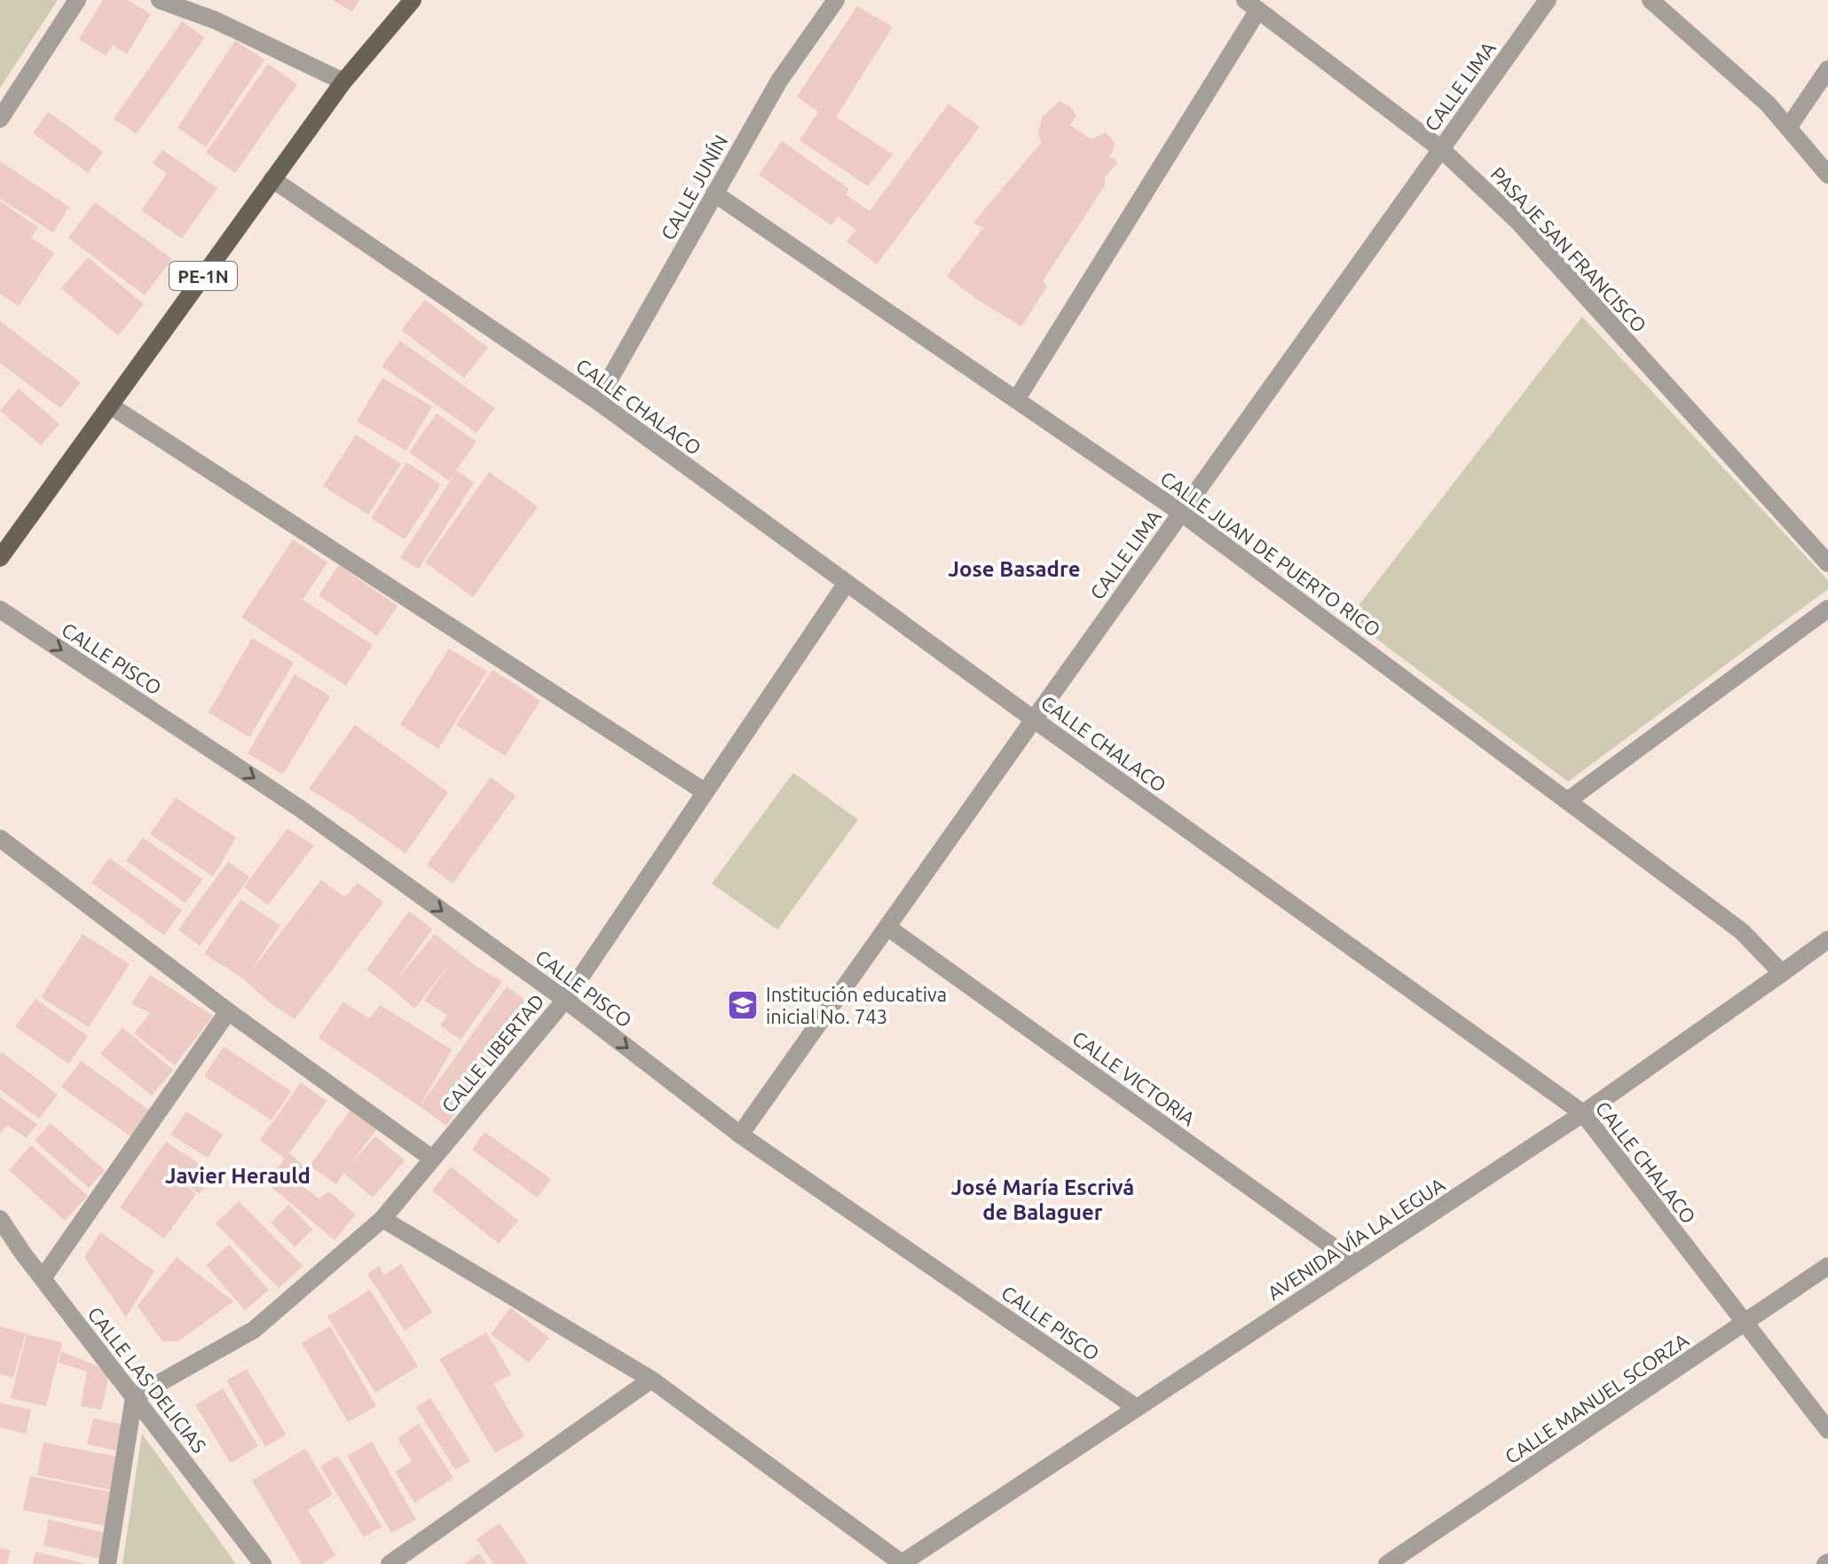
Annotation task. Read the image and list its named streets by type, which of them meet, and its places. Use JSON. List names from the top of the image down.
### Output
{
  "streets": {
    "main road": ["PE-1N"],
    "street": [
      "CALLE LIMA",
      "CALLE JUNÍN",
      "PASAJE SAN FRANCISCO",
      "CALLE CHALACO",
      "CALLE JUAN DE PUERTO RICO",
      "CALLE PISCO",
      "CALLE LIBERTAD",
      "CALLE VICTORIA",
      "AVENIDA VÍA LA LEGUA",
      "CALLE LAS DELICIAS",
      "CALLE MANUEL SCORZA"
    ]
  },
  "crossings": [
    ["CALLE LIMA", "PASAJE SAN FRANCISCO"],
    ["CALLE LIMA", "CALLE CHALACO"],
    ["CALLE LIMA", "CALLE JUAN DE PUERTO RICO"],
    ["CALLE LIMA", "CALLE PISCO"],
    ["CALLE LIMA", "CALLE VICTORIA"],
    ["CALLE JUNÍN", "CALLE CHALACO"],
    ["CALLE JUNÍN", "CALLE JUAN DE PUERTO RICO"],
    ["PE-1N", "CALLE CHALACO"],
    ["CALLE CHALACO", "CALLE LIBERTAD"],
    ["CALLE CHALACO", "AVENIDA VÍA LA LEGUA"],
    ["CALLE CHALACO", "CALLE MANUEL SCORZA"],
    ["CALLE JUAN DE PUERTO RICO", "AVENIDA VÍA LA LEGUA"],
    ["CALLE PISCO", "CALLE LIBERTAD"],
    ["CALLE PISCO", "AVENIDA VÍA LA LEGUA"],
    ["CALLE LIBERTAD", "CALLE LAS DELICIAS"],
    ["CALLE VICTORIA", "AVENIDA VÍA LA LEGUA"]
  ],
  "one_way": ["CALLE PISCO"],
  "districts": ["Jose Basadre", "Javier Herauld", "José María Escrivá de Balaguer"],
  "places": {
    "school or university": ["Institución educativa inicial No. 743"]
  }
}
